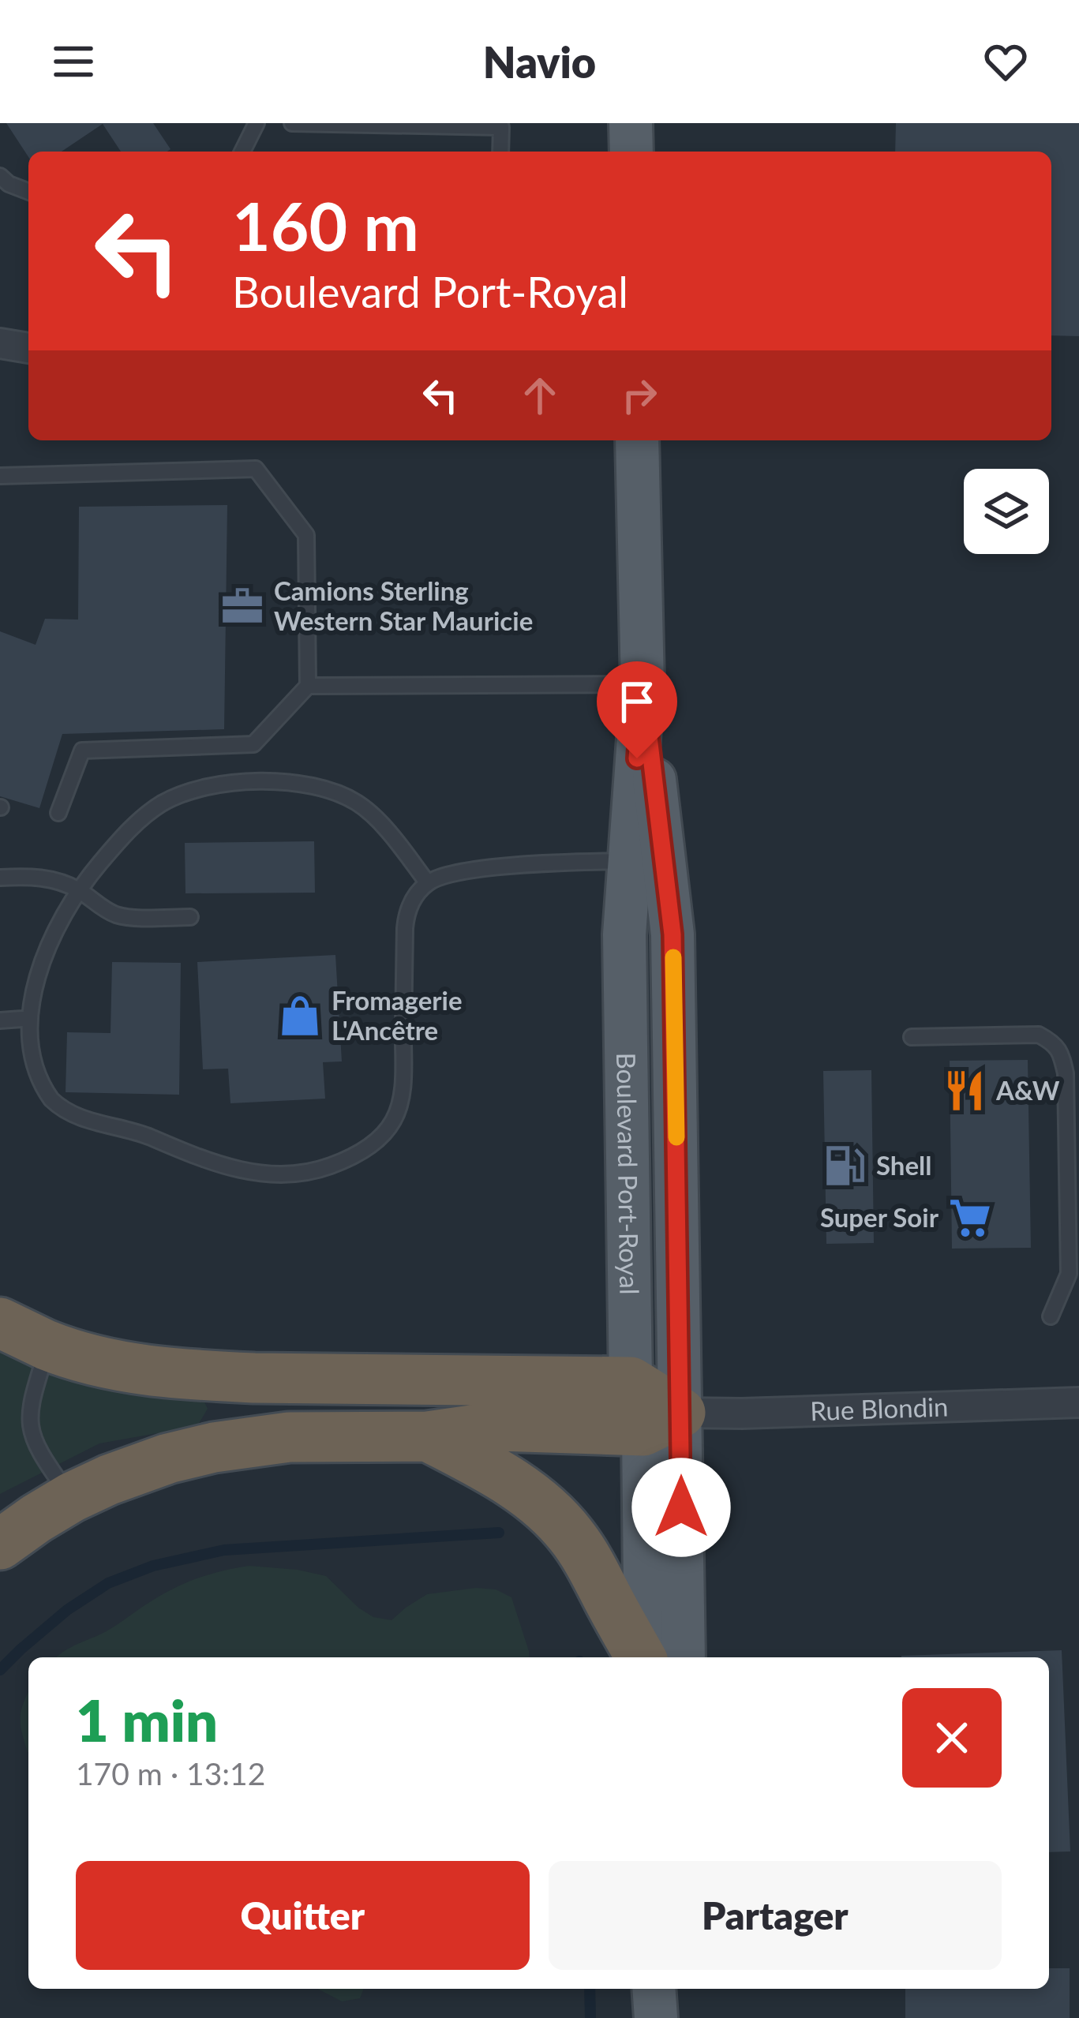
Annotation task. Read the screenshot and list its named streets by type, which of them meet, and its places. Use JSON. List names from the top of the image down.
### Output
{
  "streets": {
    "main road": ["Boulevard Port-Royal"],
    "street": ["Rue Blondin"]
  },
  "crossings": [
    ["Boulevard Port-Royal", "Rue Blondin"]
  ],
  "places": {
    "office": ["Camions Sterling Western Star Mauricie"],
    "shop": ["Fromagerie L'Ancêtre"],
    "restaurant": ["A&W"],
    "fuel station": ["Shell"],
    "supermarket": ["Super Soir"]
  },
  "page": {
    "header": "Navio",
    "turn": ["160 m", "Boulevard Port-Royal"],
    "heading": ["1 min", "170 m · 13:12"],
    "buttons": ["Quitter", "Partager"]
  }
}
